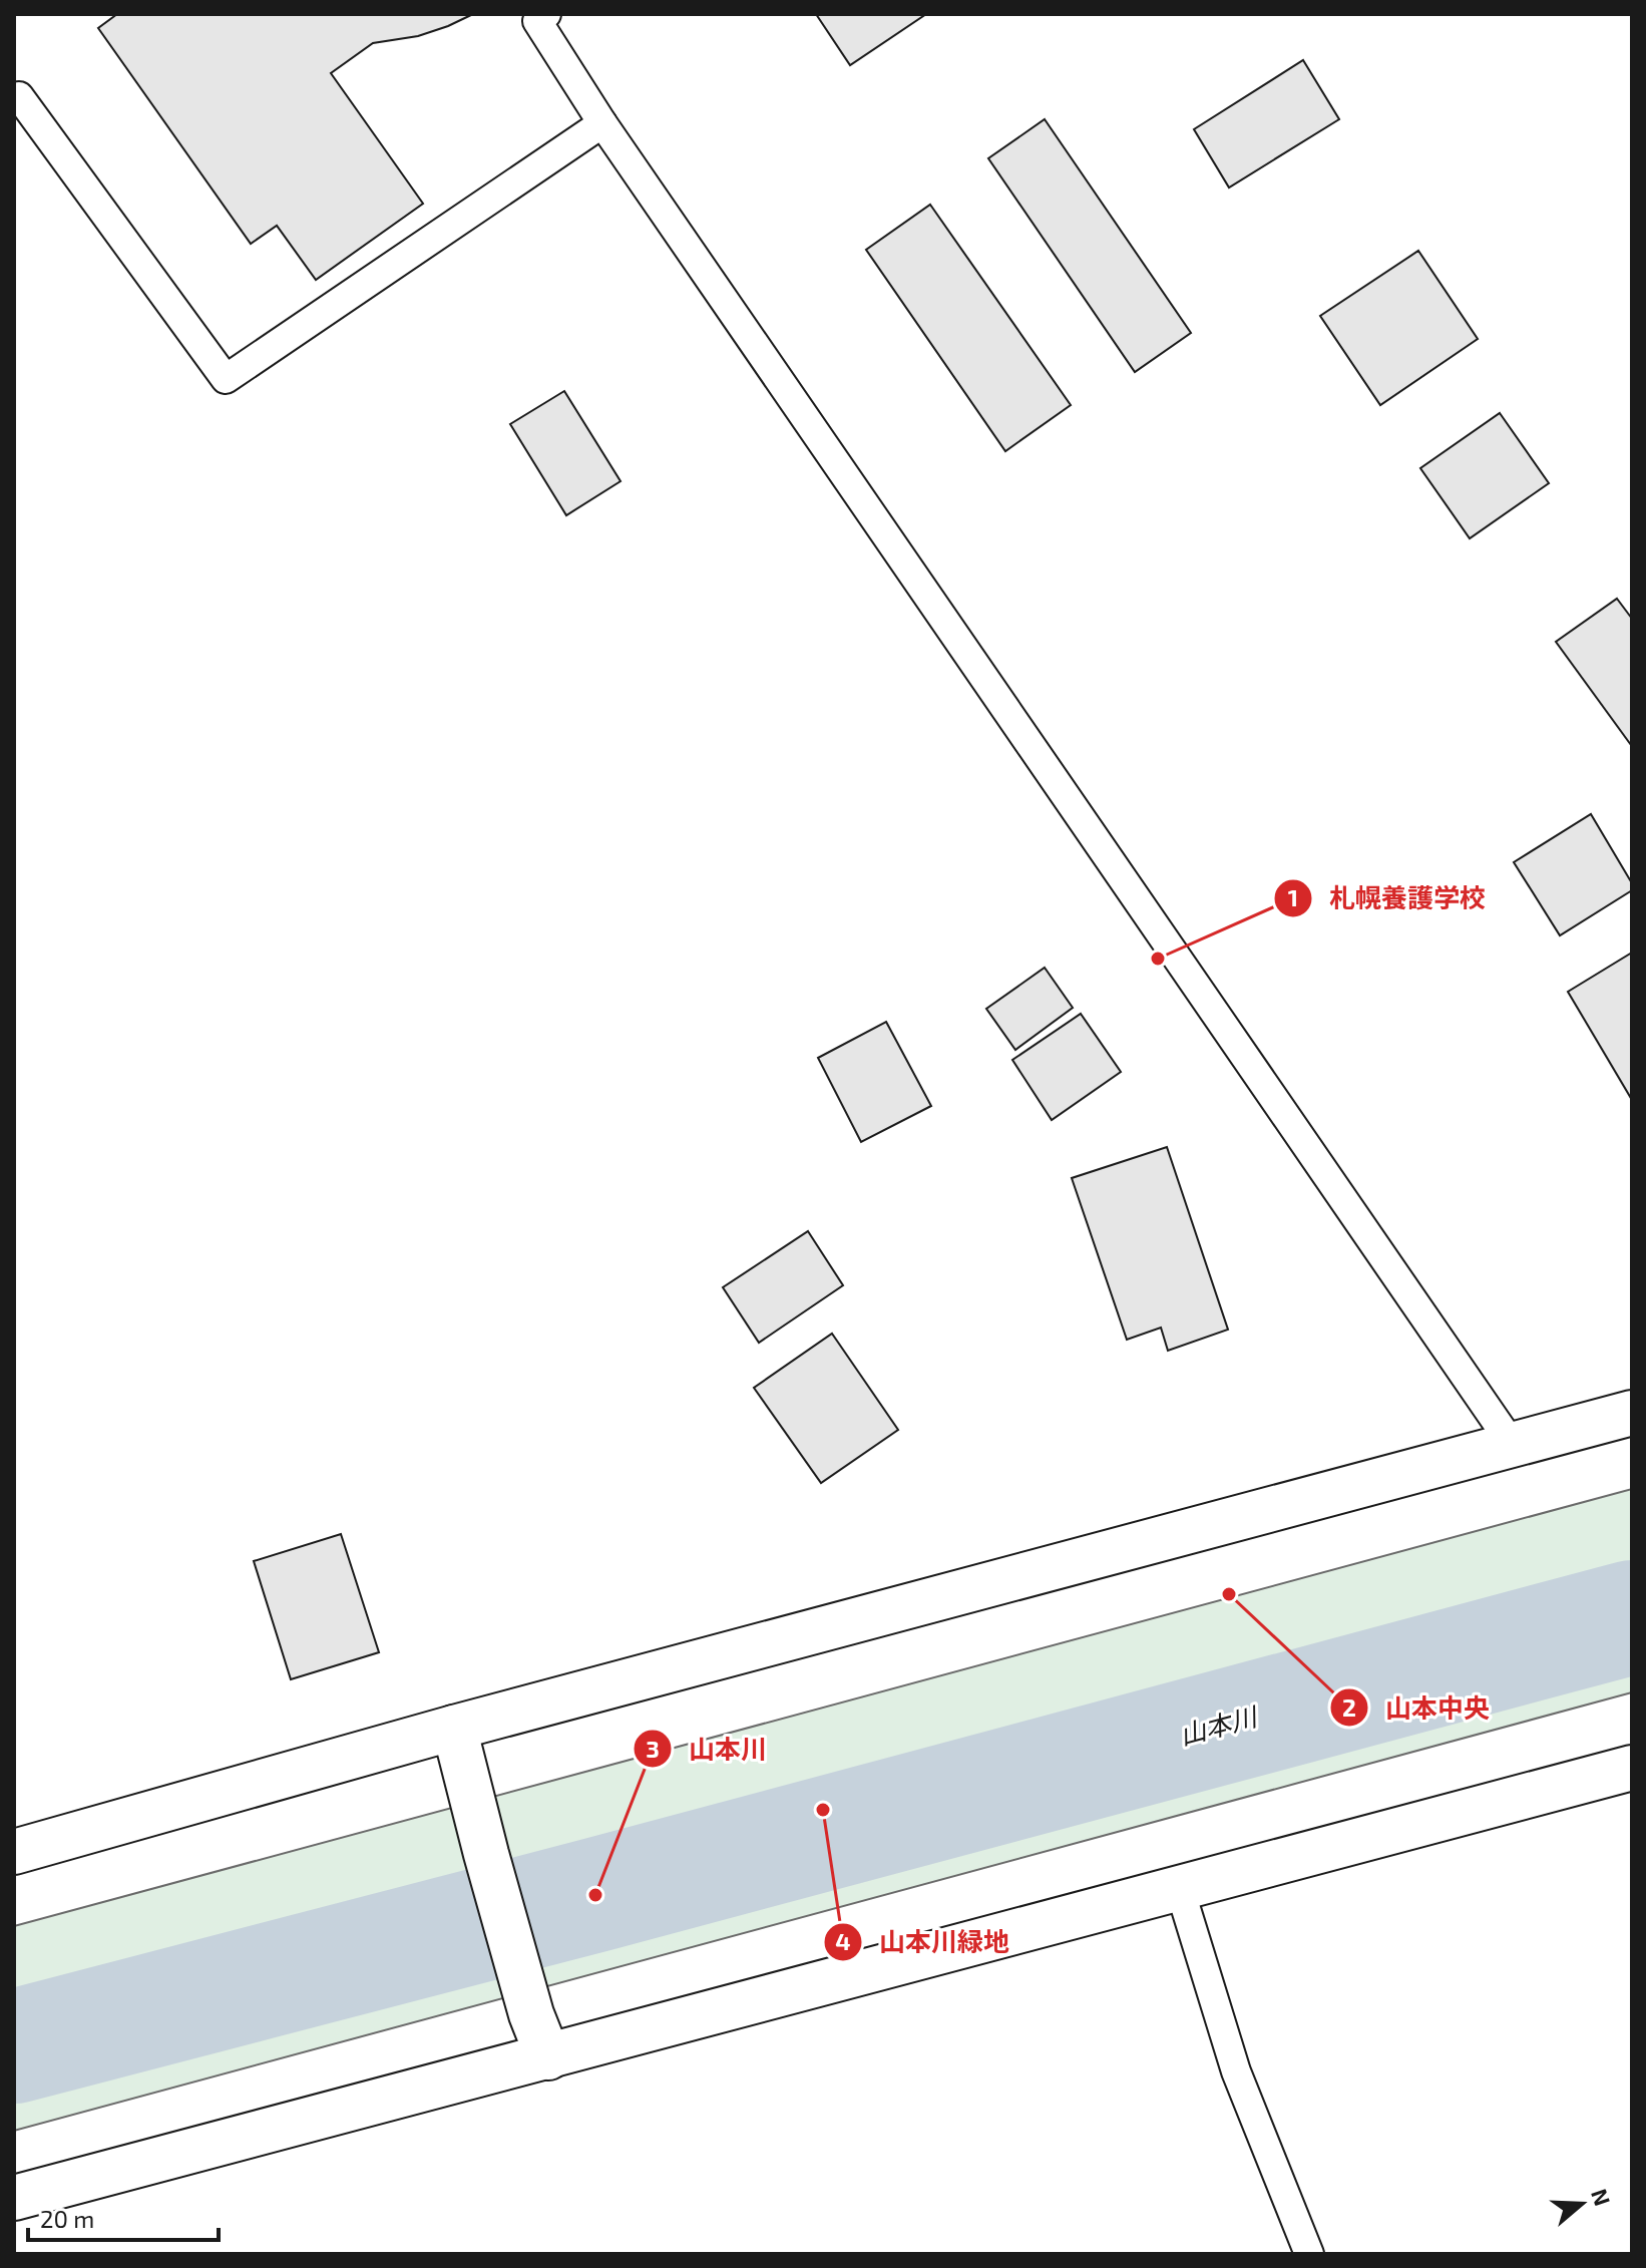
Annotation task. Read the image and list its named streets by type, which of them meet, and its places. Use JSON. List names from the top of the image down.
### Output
{
  "water": ["山本川"],
  "places": [
    "札幌養護学校",
    "山本中央",
    "山本川緑地",
    "山本川"
  ],
  "scale_bar": "20 m",
  "north": "right"
}
